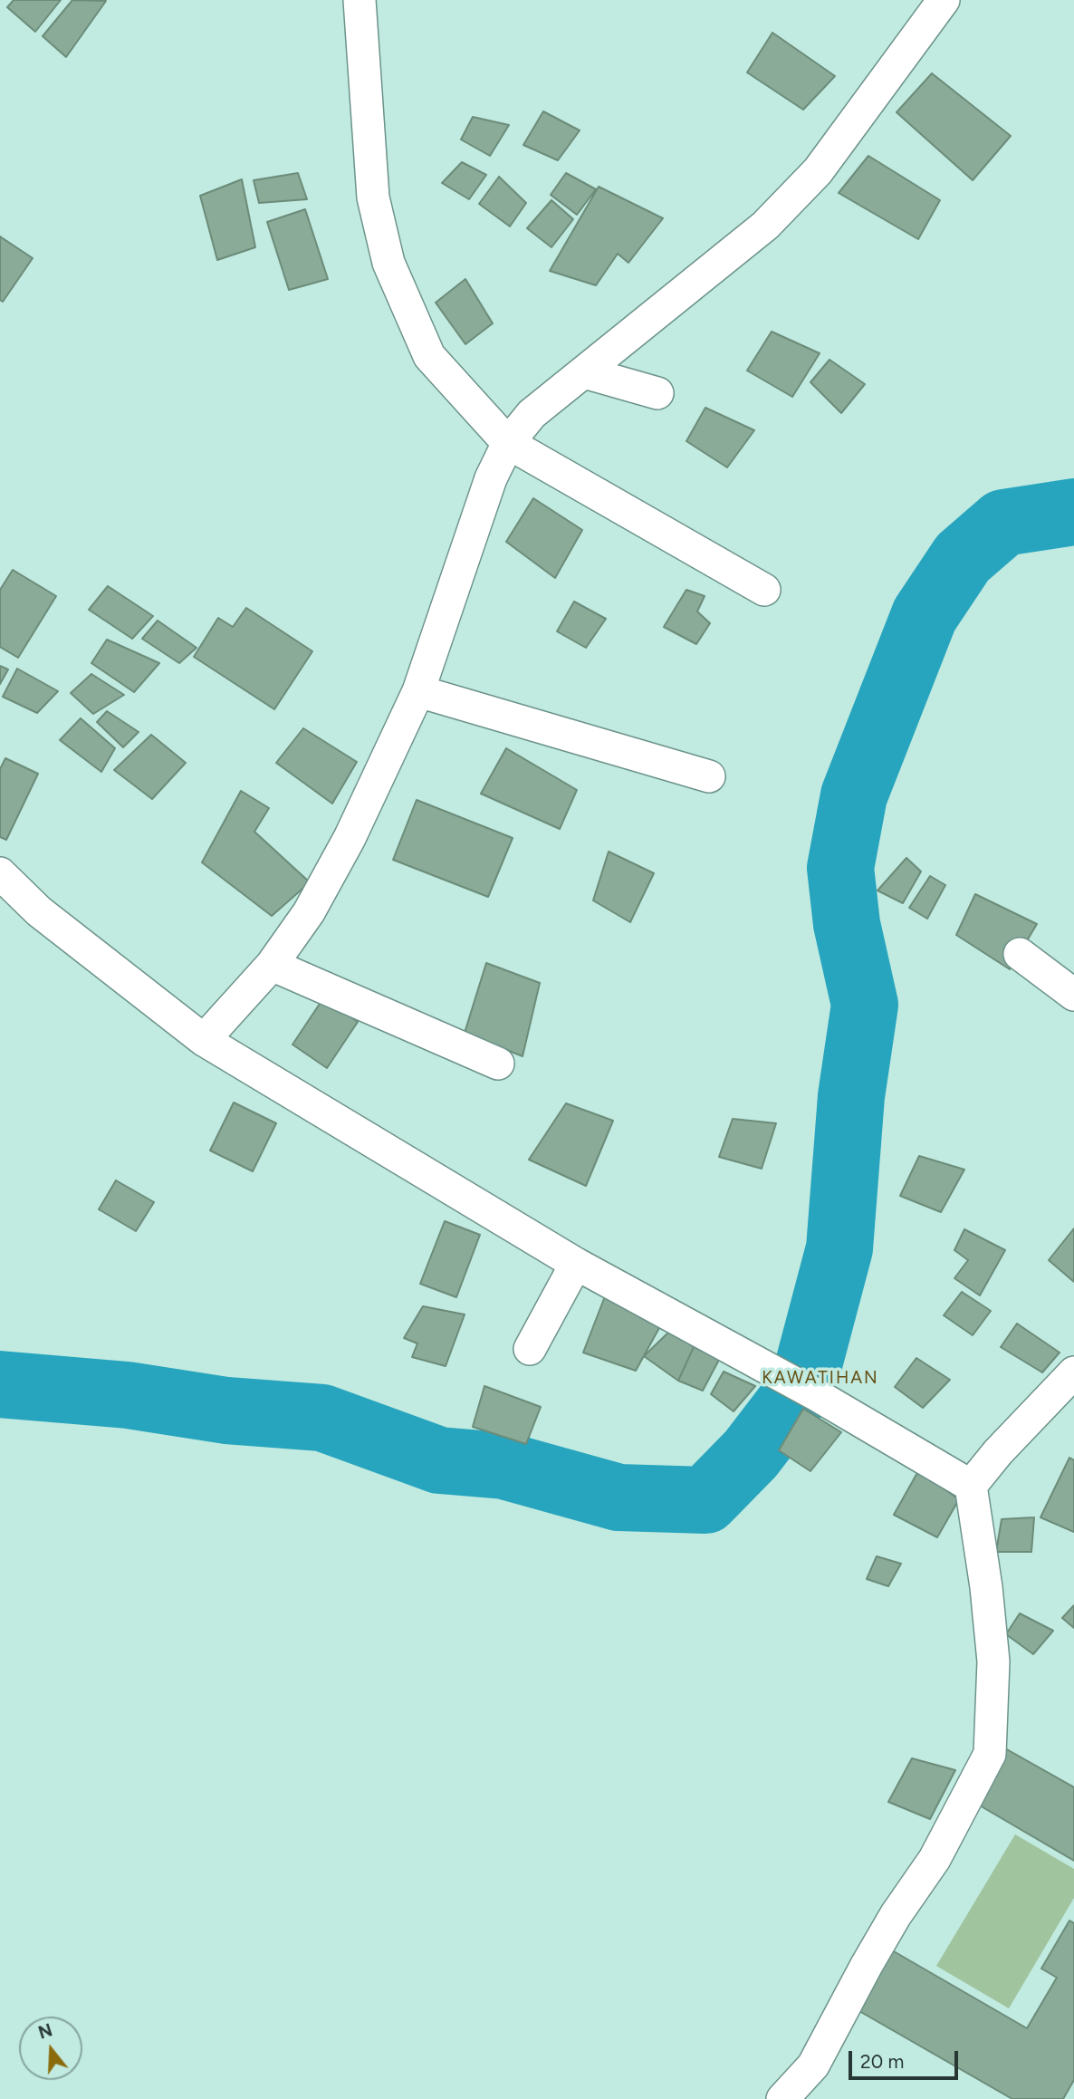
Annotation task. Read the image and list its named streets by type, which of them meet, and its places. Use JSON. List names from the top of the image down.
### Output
{
  "districts": ["KAWATIHAN"],
  "scale_bar": "20 m",
  "north": "top"
}
